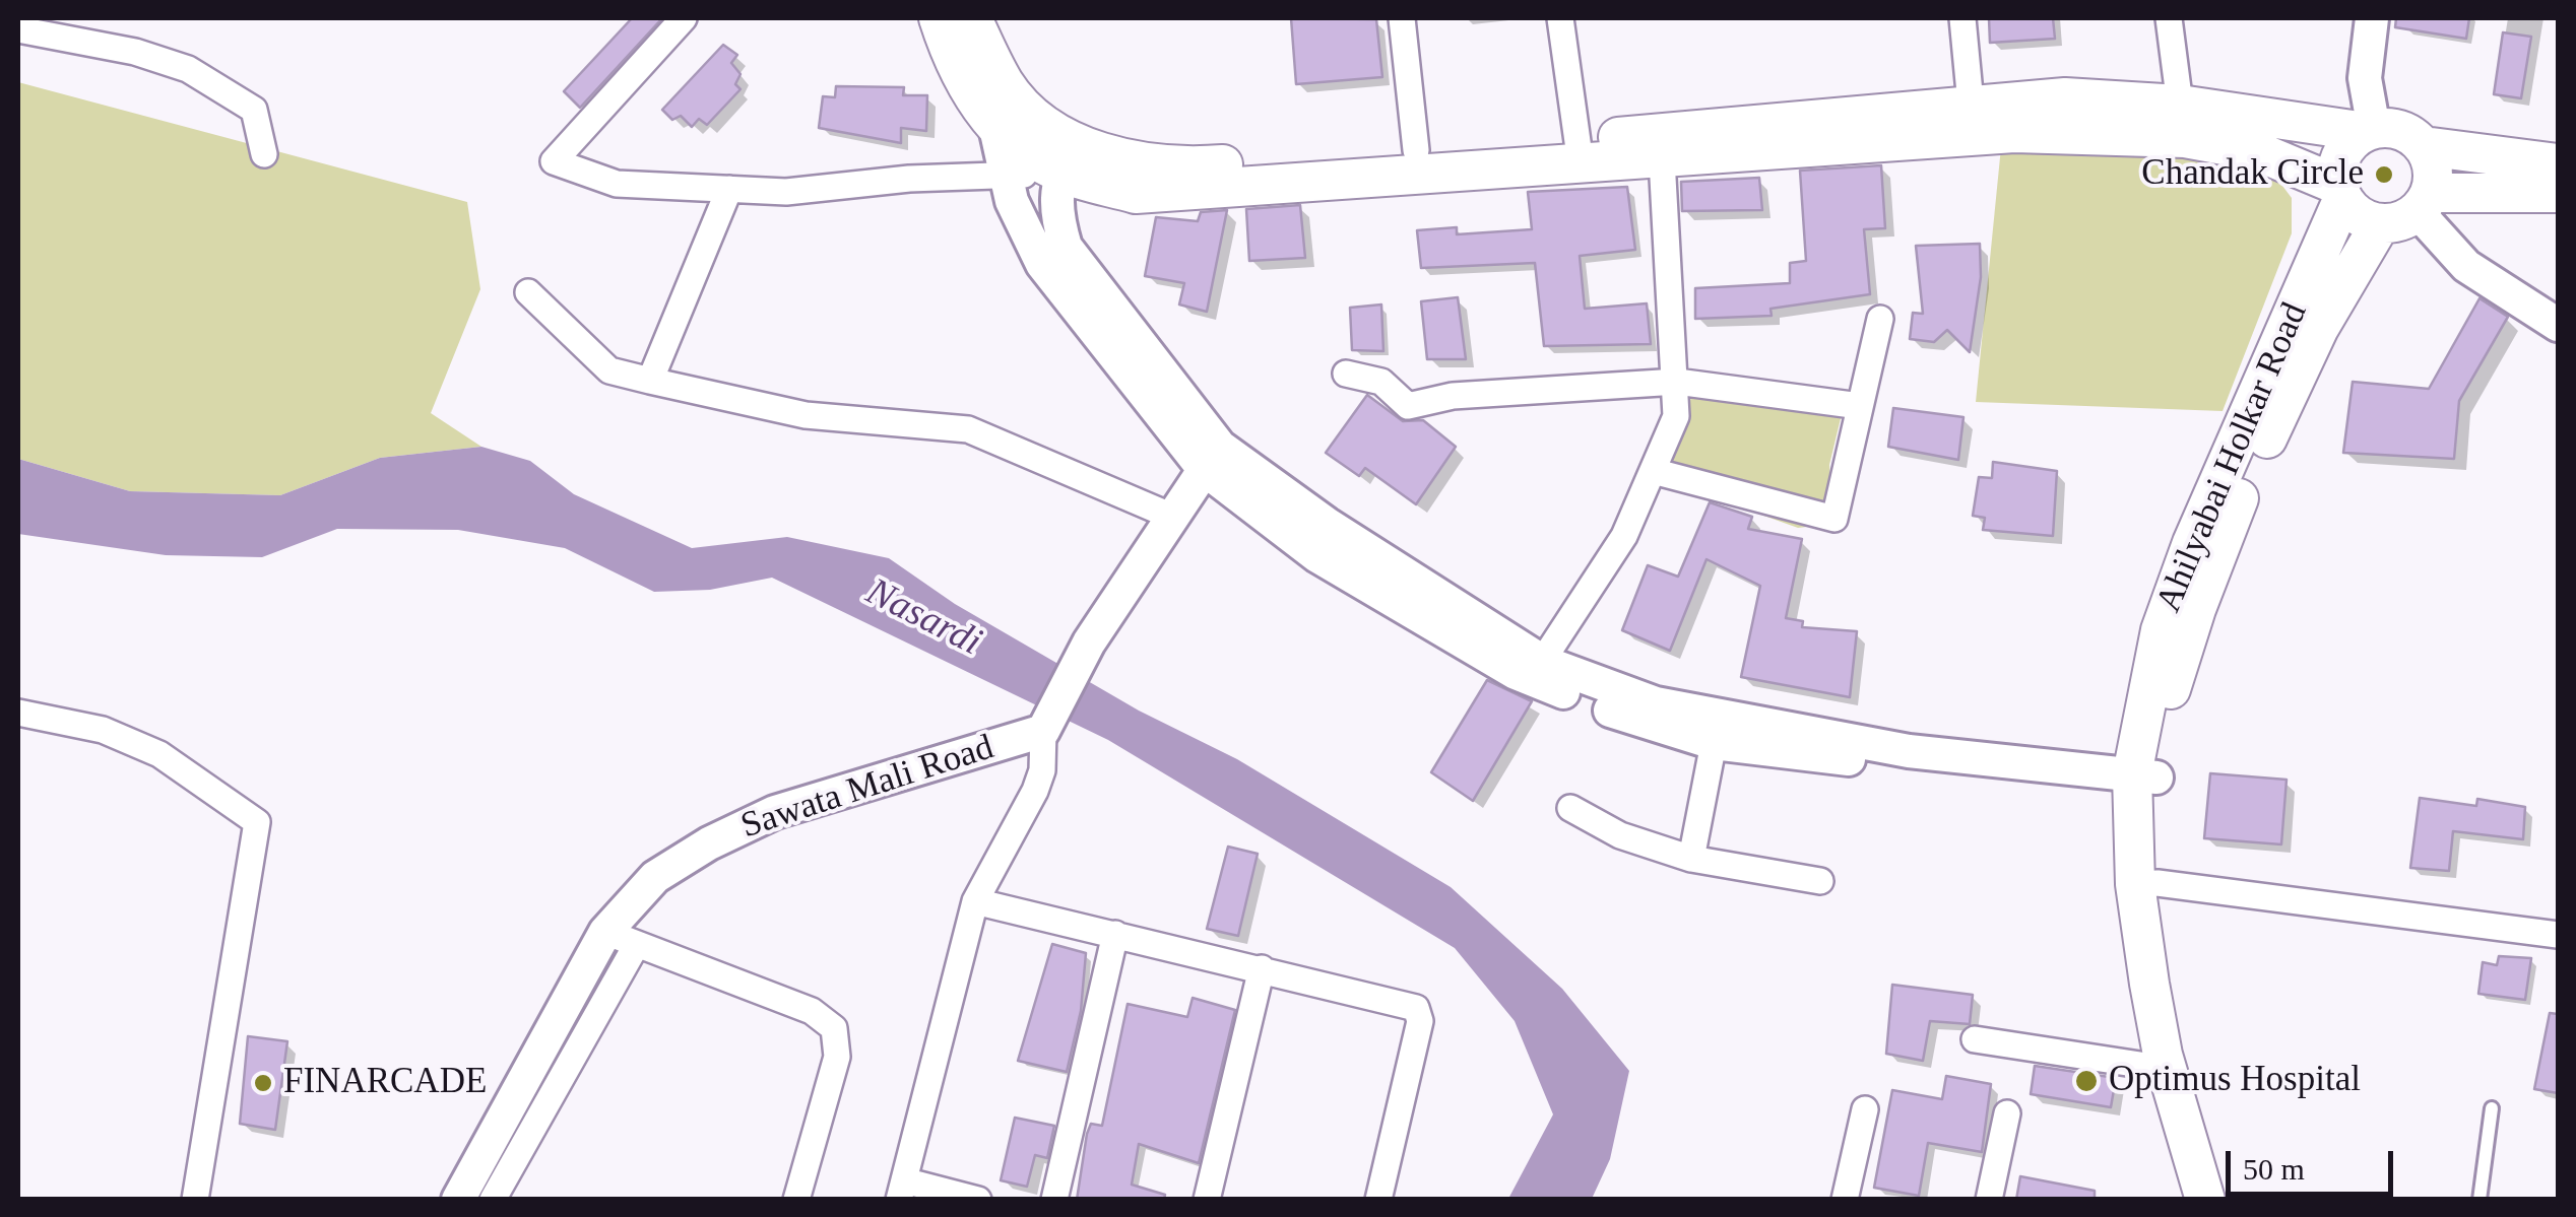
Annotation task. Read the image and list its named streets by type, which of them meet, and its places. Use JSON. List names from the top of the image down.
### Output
{
  "streets": {
    "main road": ["Ahilyabai Holkar Road"],
    "street": ["Sawata Mali Road"]
  },
  "water": ["Nasardi"],
  "places": ["Chandak Circle", "Optimus Hospital", "FINARCADE"],
  "scale_bar": "50 m"
}
